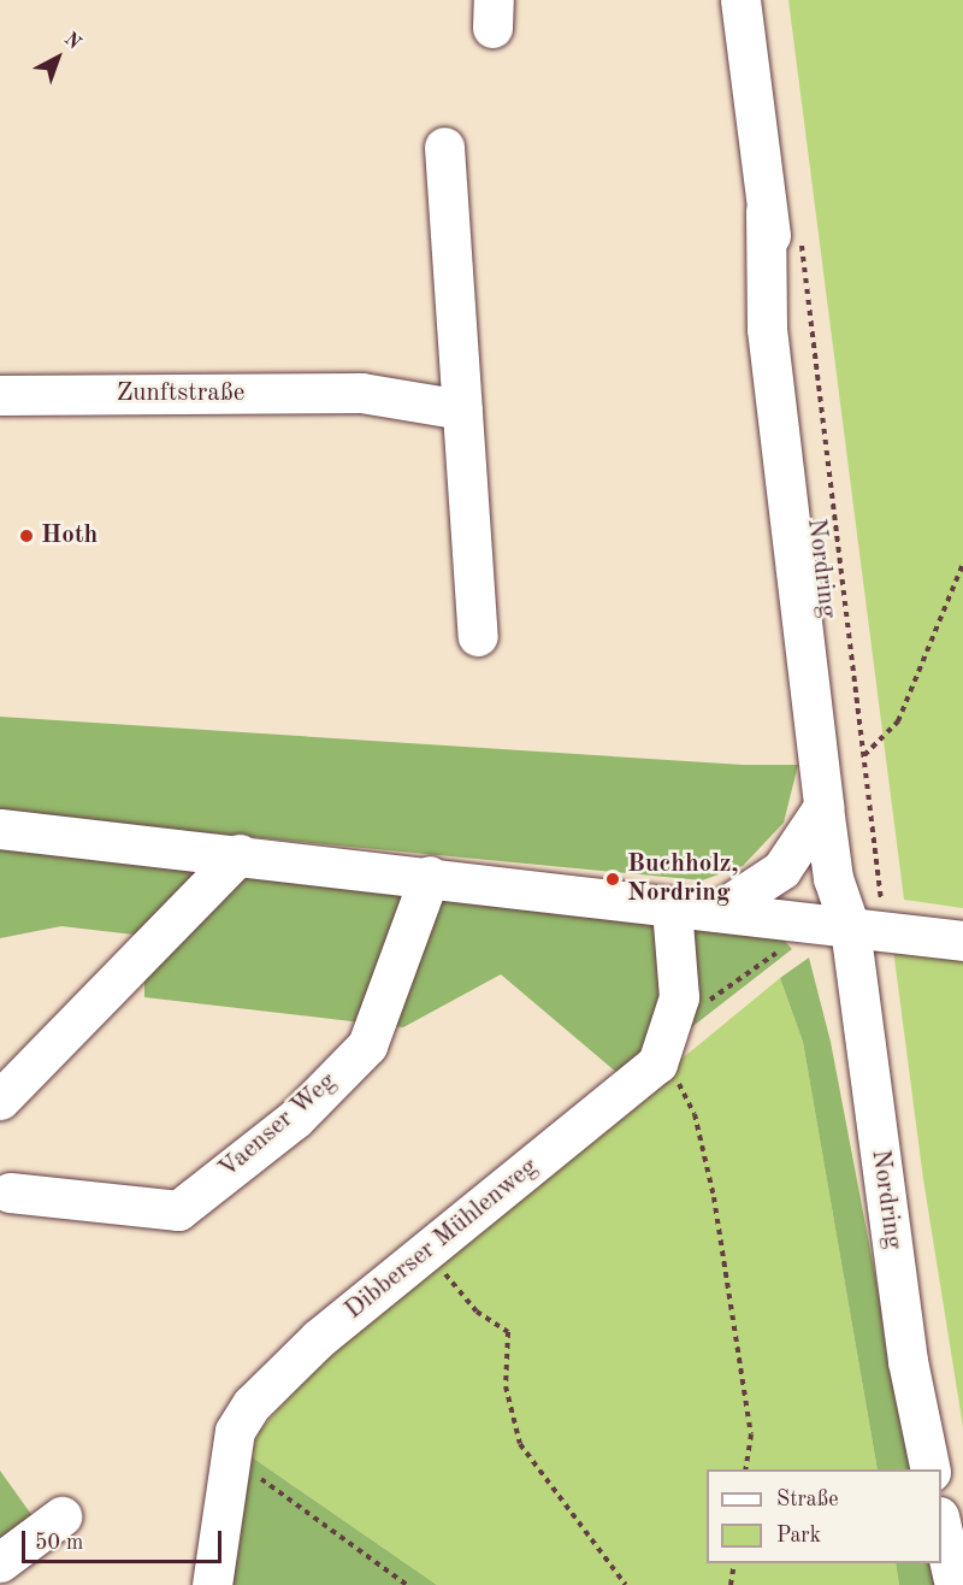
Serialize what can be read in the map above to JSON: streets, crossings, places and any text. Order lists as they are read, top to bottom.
{
  "streets": {
    "street": [
      "Zunftstraße",
      "Nordring",
      "Vaenser Weg",
      "Dibberser Mühlenweg"
    ]
  },
  "places": ["Hoth", "Buchholz, Nordring"],
  "legend": ["Straße", "Park"],
  "scale_bar": "50 m",
  "north": "top right"
}
